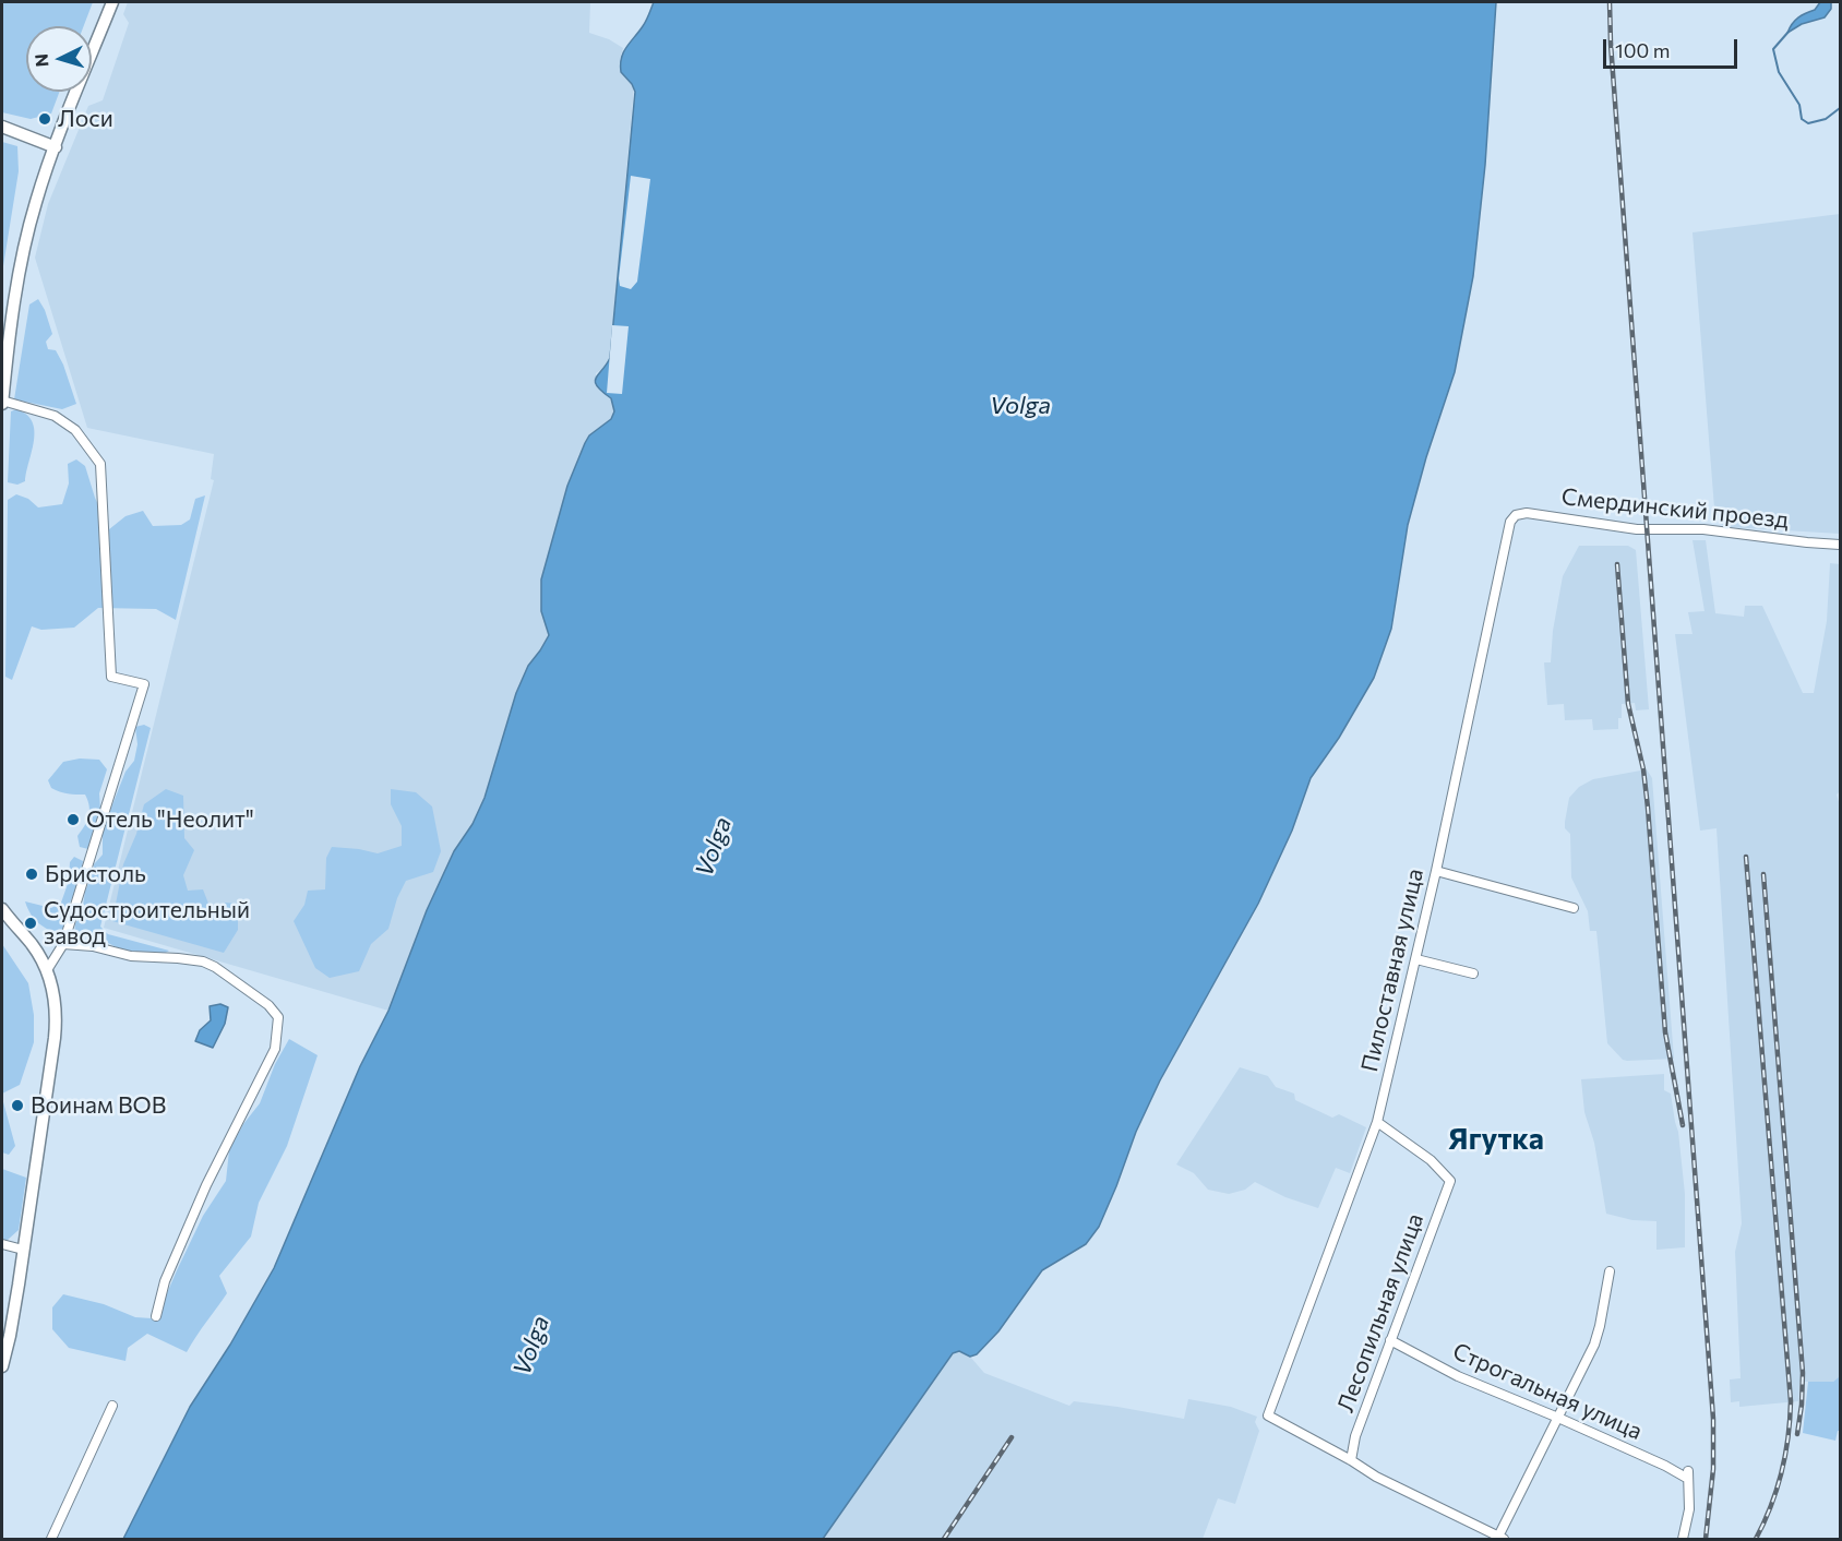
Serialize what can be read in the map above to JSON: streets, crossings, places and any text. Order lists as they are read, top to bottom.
{
  "streets": {
    "street": [
      "Смердинский проезд",
      "Пилоставная улица",
      "Лесопильная улица",
      "Строгальная улица"
    ]
  },
  "crossings": [
    ["Смердинский проезд", "Пилоставная улица"],
    ["Пилоставная улица", "Лесопильная улица"],
    ["Лесопильная улица", "Строгальная улица"]
  ],
  "districts": ["Ягутка"],
  "water": ["Volga"],
  "places": [
    "Лоси",
    "Отель \"Неолит\"",
    "Бристоль",
    "Судостроительный завод",
    "Воинам ВОВ"
  ],
  "scale_bar": "100 m",
  "north": "left"
}
